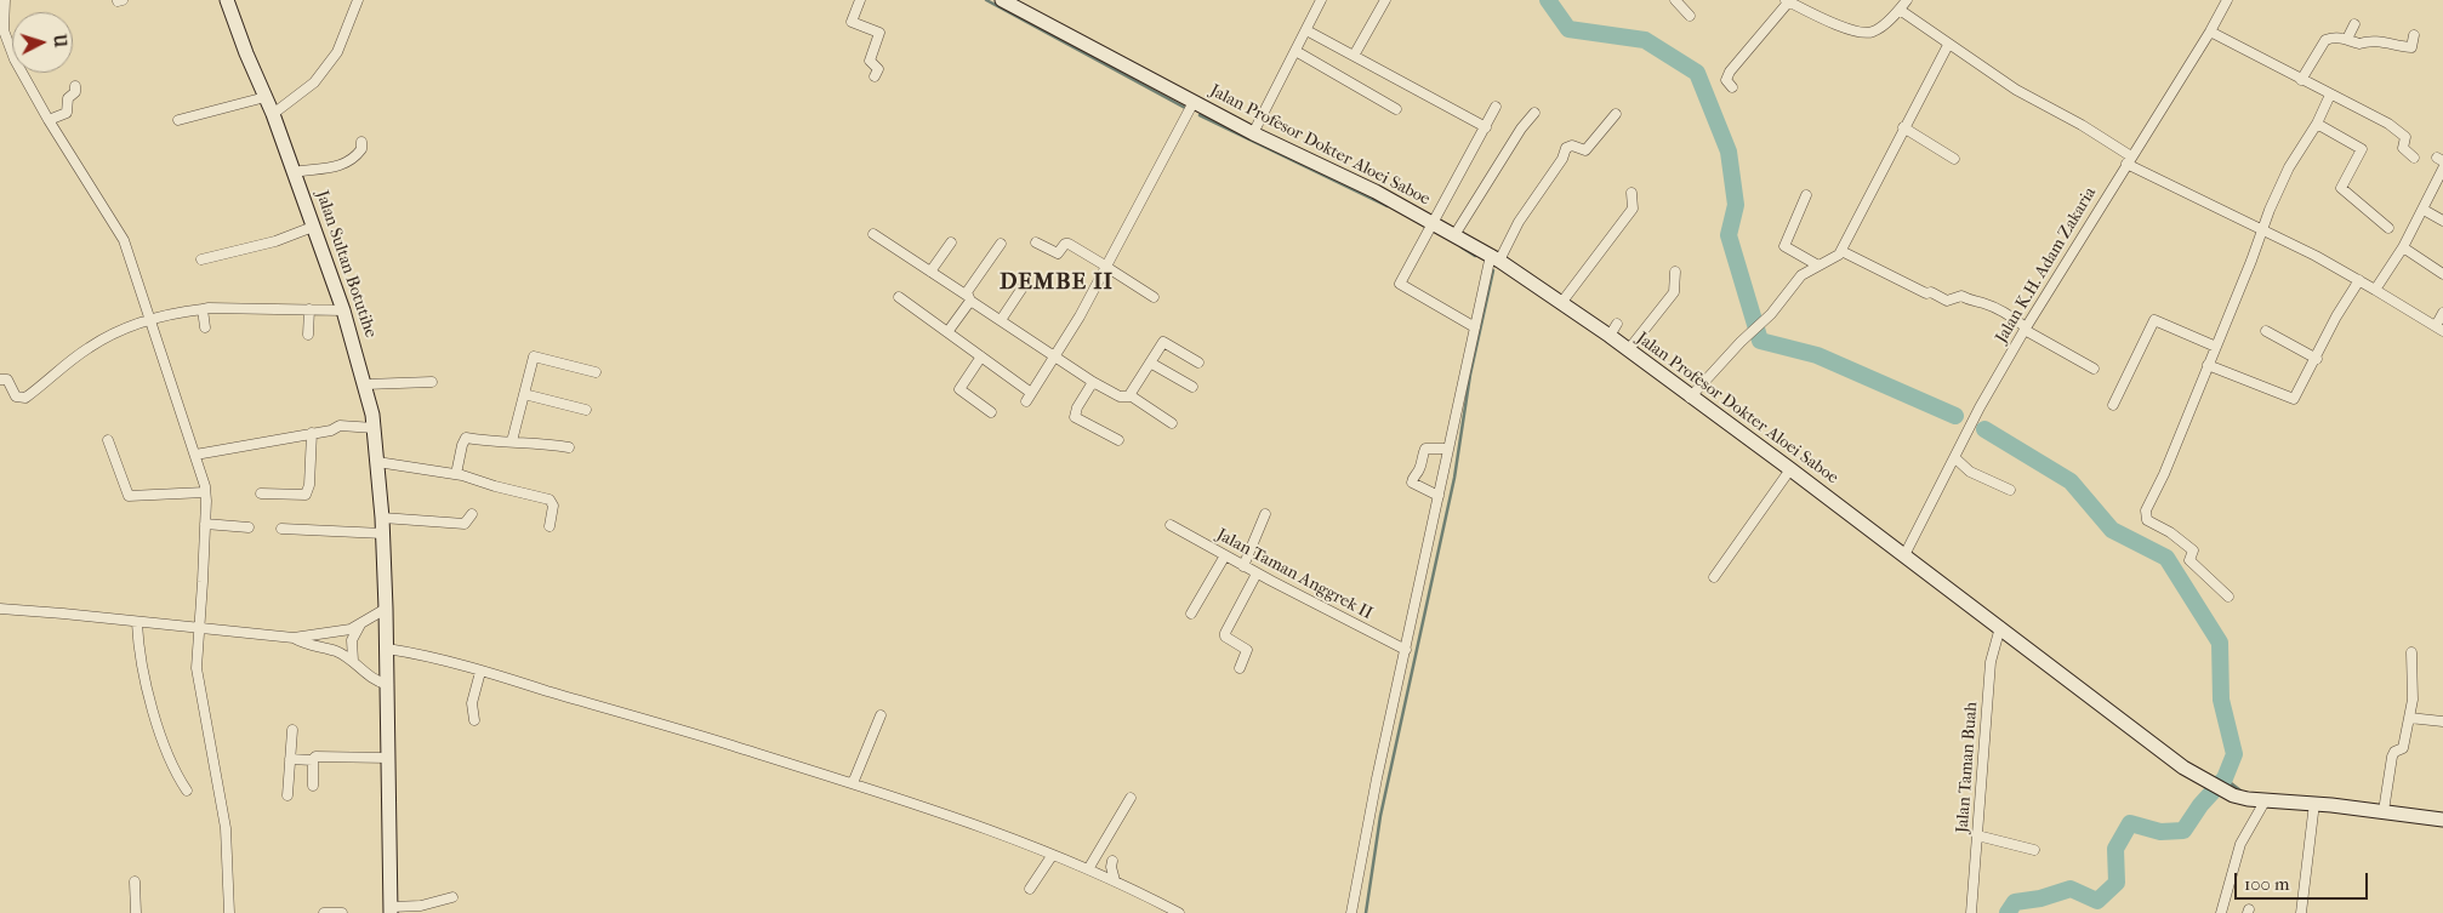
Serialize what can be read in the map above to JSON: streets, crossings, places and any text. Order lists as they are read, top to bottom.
{
  "streets": {
    "street": [
      "Jalan Profesor Dokter Aloei Saboe",
      "Jalan Sultan Botutihe",
      "Jalan K.H. Adam Zakaria",
      "Jalan Taman Anggrek II",
      "Jalan Taman Buah"
    ]
  },
  "crossings": [
    ["Jalan Profesor Dokter Aloei Saboe", "Jalan K.H. Adam Zakaria"],
    ["Jalan Profesor Dokter Aloei Saboe", "Jalan Taman Buah"]
  ],
  "districts": ["DEMBE II"],
  "scale_bar": "100 m",
  "north": "right"
}
